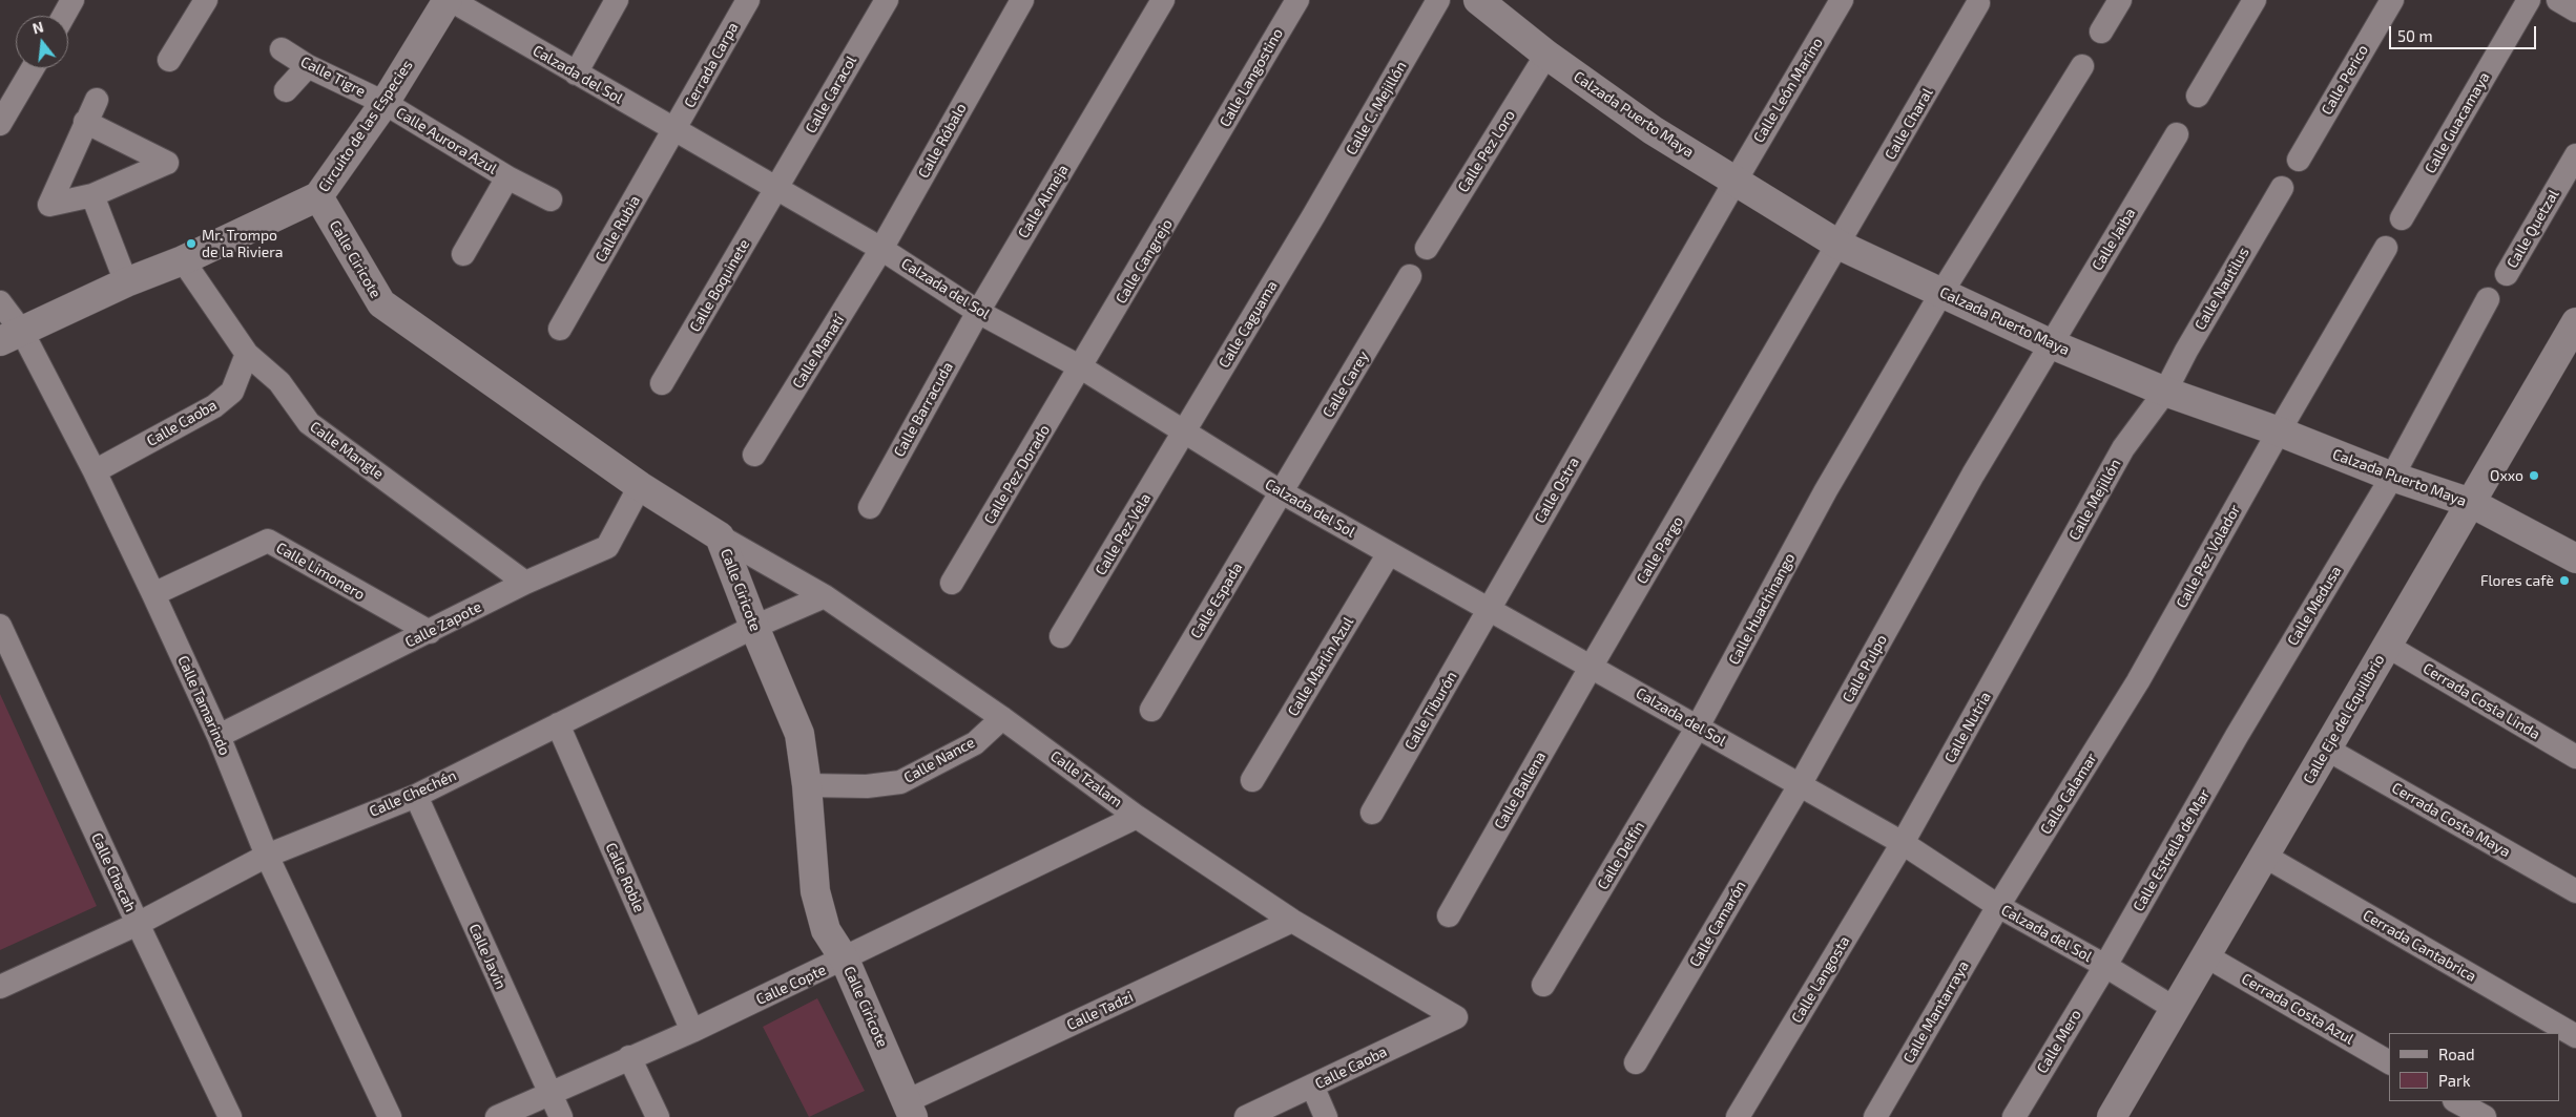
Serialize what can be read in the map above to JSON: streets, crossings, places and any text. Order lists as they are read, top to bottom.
{
  "streets": {
    "street": [
      "Cerrada Carpa",
      "Calzada del Sol",
      "Calle Tigre",
      "Calle Langostino",
      "Calle Perico",
      "Calle León Marino",
      "Calle Caracol",
      "Calle C. Mejillón",
      "Calzada Puerto Maya",
      "Calle Guacamaya",
      "Calle Charal",
      "Circuito de las Especies",
      "Calle Aurora Azul",
      "Calle Róbalo",
      "Calle Pez Loro",
      "Calle Almeja",
      "Calle Rubia",
      "Calle Quetzal",
      "Calle Jaiba",
      "Calle Ciricote",
      "Calle Cangrejo",
      "Calle Boquinete",
      "Calle Nautilus",
      "Calle Caguama",
      "Calle Manatí",
      "Calle Carey",
      "Calle Barracuda",
      "Calle Caoba",
      "Calle Mangle",
      "Calle Pez Dorado",
      "Calle Ostra",
      "Calle Mejillón",
      "Calle Pez Vela",
      "Calle Pargo",
      "Calle Pez Volador",
      "Calle Limonero",
      "Calle Espada",
      "Calle Medusa",
      "Calle Huachinango",
      "Calle Zapote",
      "Calle Marlín Azul",
      "Calle Pulpo",
      "Cerrada Costa Linda",
      "Calle Tamarindo",
      "Calle Tiburón",
      "Calle Eje del Equilibrio",
      "Calle Nutria",
      "Calle Nance",
      "Calle Tzalam",
      "Calle Ballena",
      "Calle Chechén",
      "Calle Calamar",
      "Cerrada Costa Maya",
      "Calle Estrella de Mar",
      "Calle Delfín",
      "Calle Chacah",
      "Calle Roble",
      "Calle Camarón",
      "Cerrada Cantabrica",
      "Calle Javin",
      "Calle Langosta",
      "Calle Copte",
      "Cerrada Costa Azul",
      "Calle Tadzi",
      "Calle Mantarraya",
      "Calle Mero"
    ]
  },
  "crossings": [
    ["Cerrada Carpa", "Calzada del Sol"],
    ["Cerrada Carpa", "Calle Rubia"],
    ["Calzada del Sol", "Calle Caracol"],
    ["Calzada del Sol", "Circuito de las Especies"],
    ["Calzada del Sol", "Calle Róbalo"],
    ["Calzada del Sol", "Calle Almeja"],
    ["Calzada del Sol", "Calle Rubia"],
    ["Calzada del Sol", "Calle Cangrejo"],
    ["Calzada del Sol", "Calle Boquinete"],
    ["Calzada del Sol", "Calle Caguama"],
    ["Calzada del Sol", "Calle Manatí"],
    ["Calzada del Sol", "Calle Carey"],
    ["Calzada del Sol", "Calle Barracuda"],
    ["Calzada del Sol", "Calle Pez Dorado"],
    ["Calzada del Sol", "Calle Ostra"],
    ["Calzada del Sol", "Calle Pez Vela"],
    ["Calzada del Sol", "Calle Pargo"],
    ["Calzada del Sol", "Calle Espada"],
    ["Calzada del Sol", "Calle Huachinango"],
    ["Calzada del Sol", "Calle Marlín Azul"],
    ["Calzada del Sol", "Calle Pulpo"],
    ["Calzada del Sol", "Calle Tiburón"],
    ["Calzada del Sol", "Calle Eje del Equilibrio"],
    ["Calzada del Sol", "Calle Nutria"],
    ["Calzada del Sol", "Calle Ballena"],
    ["Calzada del Sol", "Calle Calamar"],
    ["Calzada del Sol", "Calle Estrella de Mar"],
    ["Calzada del Sol", "Calle Delfín"],
    ["Calzada del Sol", "Calle Camarón"],
    ["Calzada del Sol", "Calle Langosta"],
    ["Calzada del Sol", "Calle Mantarraya"],
    ["Calzada del Sol", "Calle Mero"],
    ["Calle Tigre", "Circuito de las Especies"],
    ["Calle Tigre", "Calle Aurora Azul"],
    ["Calle Langostino", "Calle Cangrejo"],
    ["Calle León Marino", "Calzada Puerto Maya"],
    ["Calle León Marino", "Calle Ostra"],
    ["Calle Caracol", "Calle Boquinete"],
    ["Calle C. Mejillón", "Calle Caguama"],
    ["Calzada Puerto Maya", "Calle Charal"],
    ["Calzada Puerto Maya", "Calle Pez Loro"],
    ["Calzada Puerto Maya", "Calle Jaiba"],
    ["Calzada Puerto Maya", "Calle Nautilus"],
    ["Calzada Puerto Maya", "Calle Mejillón"],
    ["Calzada Puerto Maya", "Calle Pez Volador"],
    ["Calzada Puerto Maya", "Calle Medusa"],
    ["Calzada Puerto Maya", "Calle Huachinango"],
    ["Calzada Puerto Maya", "Calle Eje del Equilibrio"],
    ["Calle Charal", "Calle Pargo"],
    ["Circuito de las Especies", "Calle Aurora Azul"],
    ["Circuito de las Especies", "Calle Ciricote"],
    ["Circuito de las Especies", "Calle Mangle"],
    ["Circuito de las Especies", "Calle Tamarindo"],
    ["Calle Róbalo", "Calle Manatí"],
    ["Calle Almeja", "Calle Barracuda"],
    ["Calle Jaiba", "Calle Pulpo"],
    ["Calle Ciricote", "Calle Zapote"],
    ["Calle Ciricote", "Calle Nance"],
    ["Calle Ciricote", "Calle Tzalam"],
    ["Calle Ciricote", "Calle Chechén"],
    ["Calle Ciricote", "Calle Copte"],
    ["Calle Ciricote", "Calle Tadzi"],
    ["Calle Cangrejo", "Calle Pez Dorado"],
    ["Calle Nautilus", "Calle Mejillón"],
    ["Calle Caguama", "Calle Pez Vela"],
    ["Calle Carey", "Calle Espada"],
    ["Calle Caoba", "Calle Mangle"],
    ["Calle Caoba", "Calle Tamarindo"],
    ["Calle Caoba", "Calle Tzalam"],
    ["Calle Mangle", "Calle Zapote"],
    ["Calle Ostra", "Calle Tiburón"],
    ["Calle Mejillón", "Calle Nutria"],
    ["Calle Pargo", "Calle Ballena"],
    ["Calle Pez Volador", "Calle Calamar"],
    ["Calle Limonero", "Calle Zapote"],
    ["Calle Limonero", "Calle Tamarindo"],
    ["Calle Medusa", "Calle Estrella de Mar"],
    ["Calle Huachinango", "Calle Delfín"],
    ["Calle Zapote", "Calle Tamarindo"],
    ["Calle Pulpo", "Calle Camarón"],
    ["Cerrada Costa Linda", "Calle Eje del Equilibrio"],
    ["Calle Tamarindo", "Calle Chechén"],
    ["Calle Eje del Equilibrio", "Cerrada Costa Maya"],
    ["Calle Eje del Equilibrio", "Cerrada Cantabrica"],
    ["Calle Eje del Equilibrio", "Cerrada Costa Azul"],
    ["Calle Nutria", "Calle Langosta"],
    ["Calle Nance", "Calle Tzalam"],
    ["Calle Tzalam", "Calle Chechén"],
    ["Calle Tzalam", "Calle Copte"],
    ["Calle Tzalam", "Calle Tadzi"],
    ["Calle Chechén", "Calle Chacah"],
    ["Calle Chechén", "Calle Roble"],
    ["Calle Chechén", "Calle Javin"],
    ["Calle Calamar", "Calle Mantarraya"],
    ["Calle Estrella de Mar", "Calle Mero"],
    ["Calle Roble", "Calle Copte"],
    ["Calle Javin", "Calle Copte"]
  ],
  "places": ["Mr. Trompo de la Riviera", "Oxxo", "Flores cafè"],
  "legend": ["Road", "Park"],
  "scale_bar": "50 m",
  "north": "top"
}
